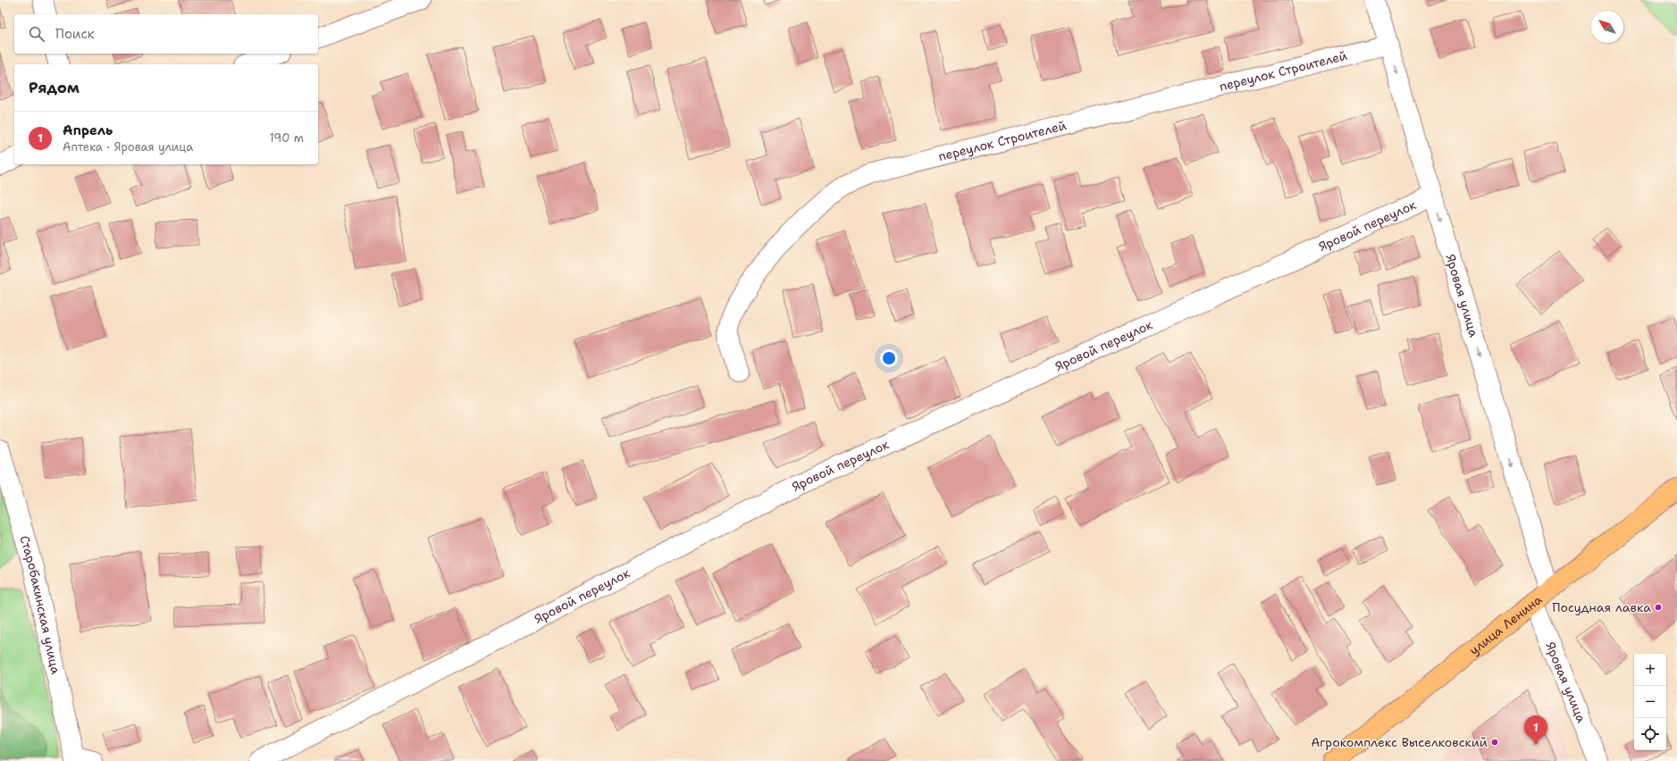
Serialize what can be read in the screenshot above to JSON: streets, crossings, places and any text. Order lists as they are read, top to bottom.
{
  "streets": {
    "main road": ["улица Ленина"],
    "street": [
      "переулок Строителей",
      "Яровой переулок",
      "Яровая улица",
      "Старобакинская улица"
    ]
  },
  "crossings": [
    ["переулок Строителей", "Яровая улица"],
    ["Яровой переулок", "Яровая улица"],
    ["Яровая улица", "улица Ленина"]
  ],
  "one_way": ["Яровая улица"],
  "places": ["Посудная лавка", "Агрокомплекс Выселковский"],
  "north": "top left",
  "page": {
    "search": "Поиск",
    "heading": "Рядом",
    "list": [
      {
        "mark": "1",
        "name": "Апрель",
        "note": "Аптека · Яровая улица",
        "value": "190 m"
      }
    ],
    "map_buttons": ["+", "−"],
    "pins": "1"
  }
}
